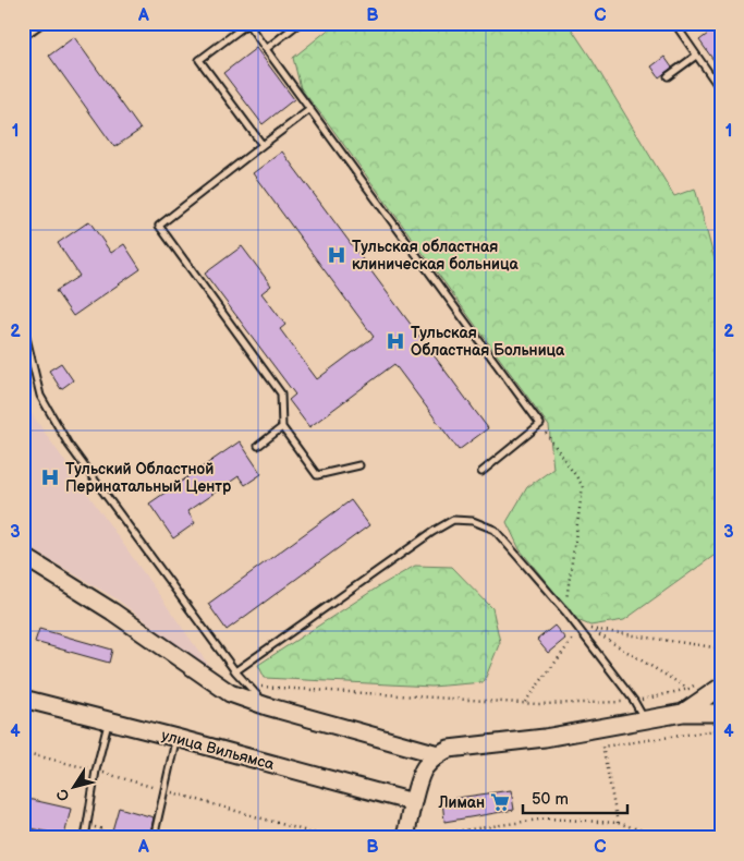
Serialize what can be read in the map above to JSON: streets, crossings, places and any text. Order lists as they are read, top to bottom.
{
  "streets": {
    "street": ["улица Вильямса"]
  },
  "places": {
    "hospital": ["Тульская областная клиническая больница", "Тульская Областная Больница", "Тульский Областной Перинатальный Центр"],
    "supermarket": ["Лиман"]
  },
  "scale_bar": "50 m",
  "north": "bottom left",
  "grid": {
    "columns": ["A", "B", "C"],
    "rows": [
      "1",
      "2",
      "3",
      "4"
    ]
  }
}
